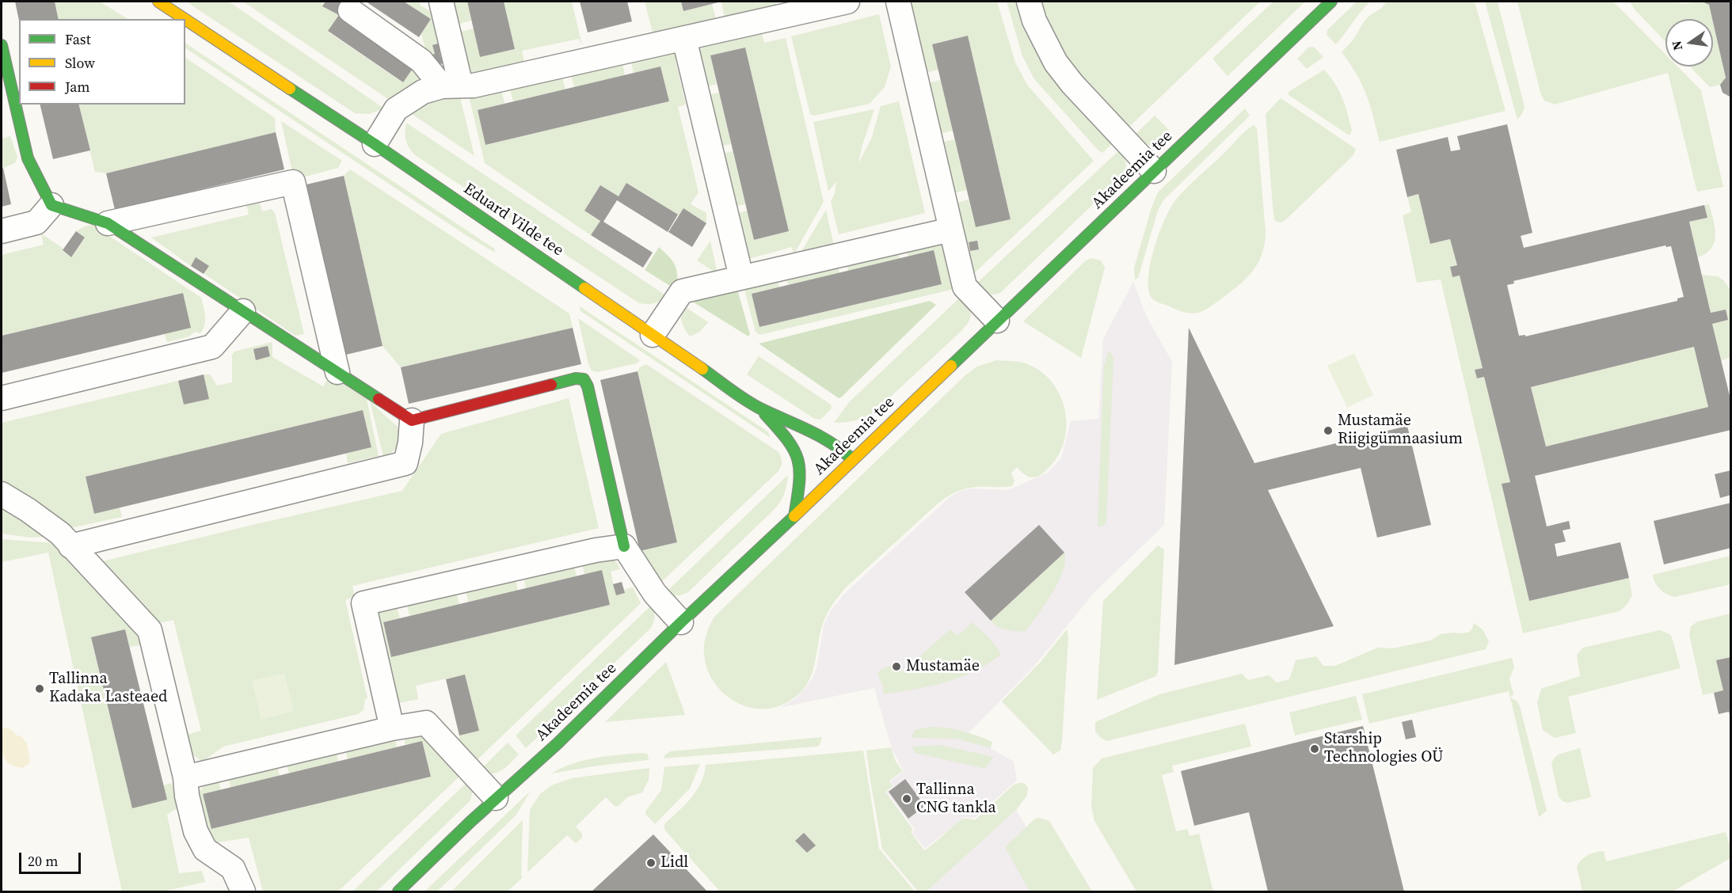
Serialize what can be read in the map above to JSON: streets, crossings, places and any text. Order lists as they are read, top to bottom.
{
  "streets": {
    "street": ["Akadeemia tee", "Eduard Vilde tee"]
  },
  "crossings": [
    ["Akadeemia tee", "Eduard Vilde tee"]
  ],
  "places": [
    "Mustamäe Riigigümnaasium",
    "Mustamäe",
    "Tallinna Kadaka Lasteaed",
    "Starship Technologies OÜ",
    "Tallinna CNG tankla",
    "Lidl"
  ],
  "legend": ["Fast", "Slow", "Jam"],
  "scale_bar": "20 m",
  "north": "left"
}
